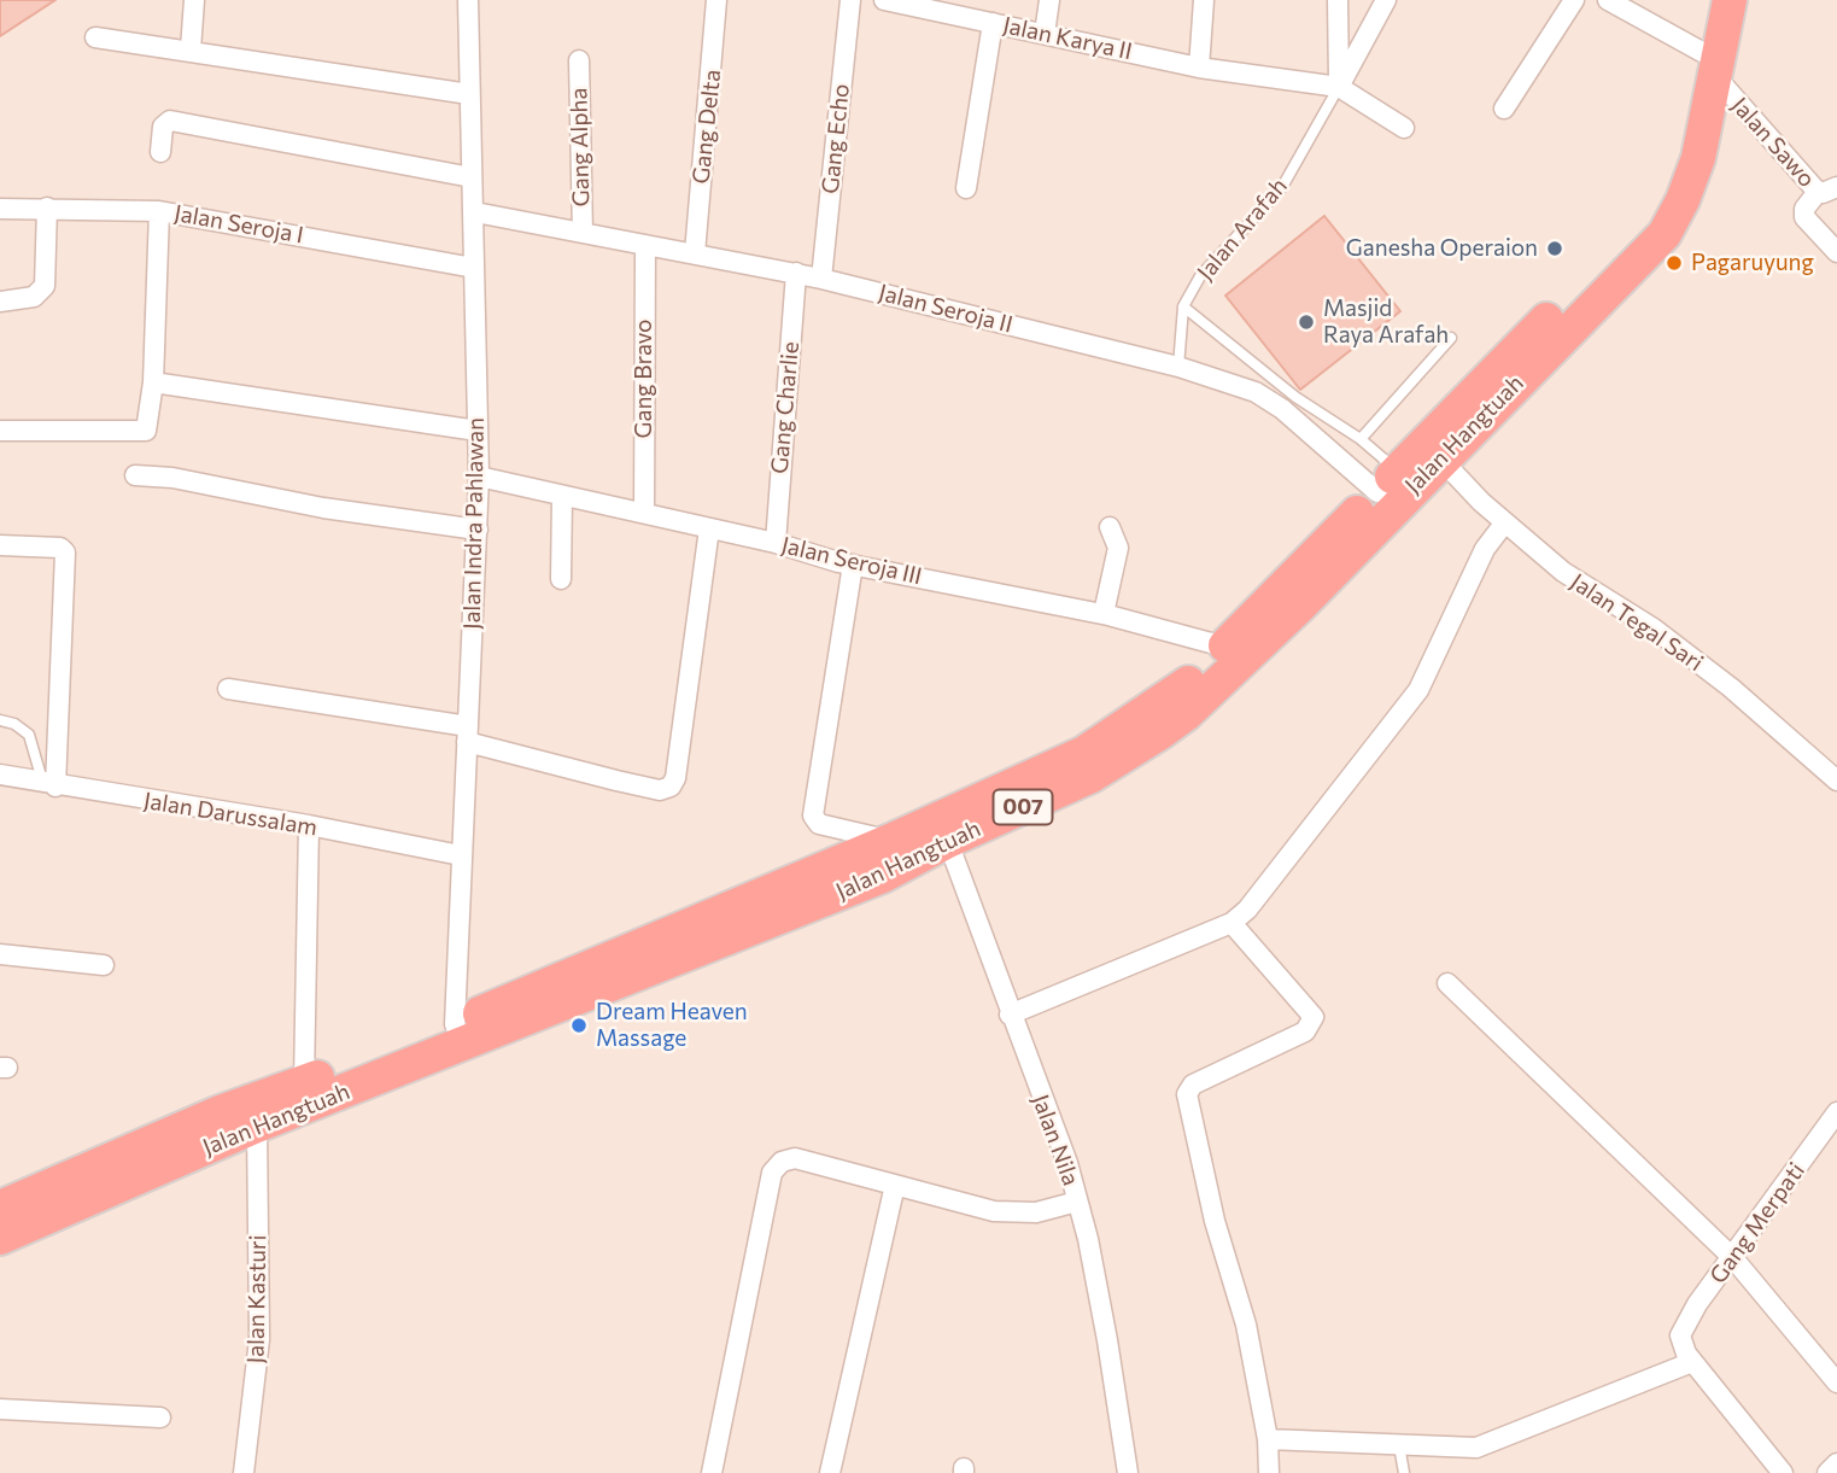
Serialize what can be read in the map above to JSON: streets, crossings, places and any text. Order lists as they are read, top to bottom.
{
  "streets": {
    "highway": ["Jalan Hangtuah", "007"],
    "street": [
      "Jalan Karya II",
      "Gang Delta",
      "Gang Echo",
      "Jalan Sawo",
      "Gang Alpha",
      "Jalan Seroja I",
      "Jalan Seroja II",
      "Gang Bravo",
      "Gang Charlie",
      "Jalan Indra Pahlawan",
      "Jalan Seroja III",
      "Jalan Tegal Sari",
      "Jalan Darussalam",
      "Jalan Nila",
      "Gang Merpati",
      "Jalan Kasturi"
    ],
    "lane": ["Jalan Arafah"]
  },
  "crossings": [
    ["Jalan Karya II", "Jalan Arafah"],
    ["Gang Delta", "Jalan Seroja II"],
    ["Gang Echo", "Jalan Seroja II"],
    ["Jalan Sawo", "Jalan Hangtuah"],
    ["Gang Alpha", "Jalan Seroja II"],
    ["Jalan Seroja I", "Jalan Indra Pahlawan"],
    ["Jalan Arafah", "Jalan Seroja II"],
    ["Jalan Seroja II", "Gang Bravo"],
    ["Jalan Seroja II", "Gang Charlie"],
    ["Jalan Seroja II", "Jalan Hangtuah"],
    ["Jalan Seroja II", "Jalan Indra Pahlawan"],
    ["Gang Bravo", "Jalan Seroja III"],
    ["Gang Charlie", "Jalan Seroja III"],
    ["Jalan Hangtuah", "Jalan Indra Pahlawan"],
    ["Jalan Hangtuah", "Jalan Seroja III"],
    ["Jalan Hangtuah", "Jalan Tegal Sari"],
    ["Jalan Hangtuah", "Jalan Nila"],
    ["Jalan Hangtuah", "Jalan Kasturi"],
    ["Jalan Indra Pahlawan", "Jalan Seroja III"],
    ["Jalan Indra Pahlawan", "Jalan Darussalam"]
  ],
  "places": [
    "Ganesha Operaion",
    "Pagaruyung",
    "Masjid Raya Arafah",
    "Dream Heaven Massage"
  ]
}
